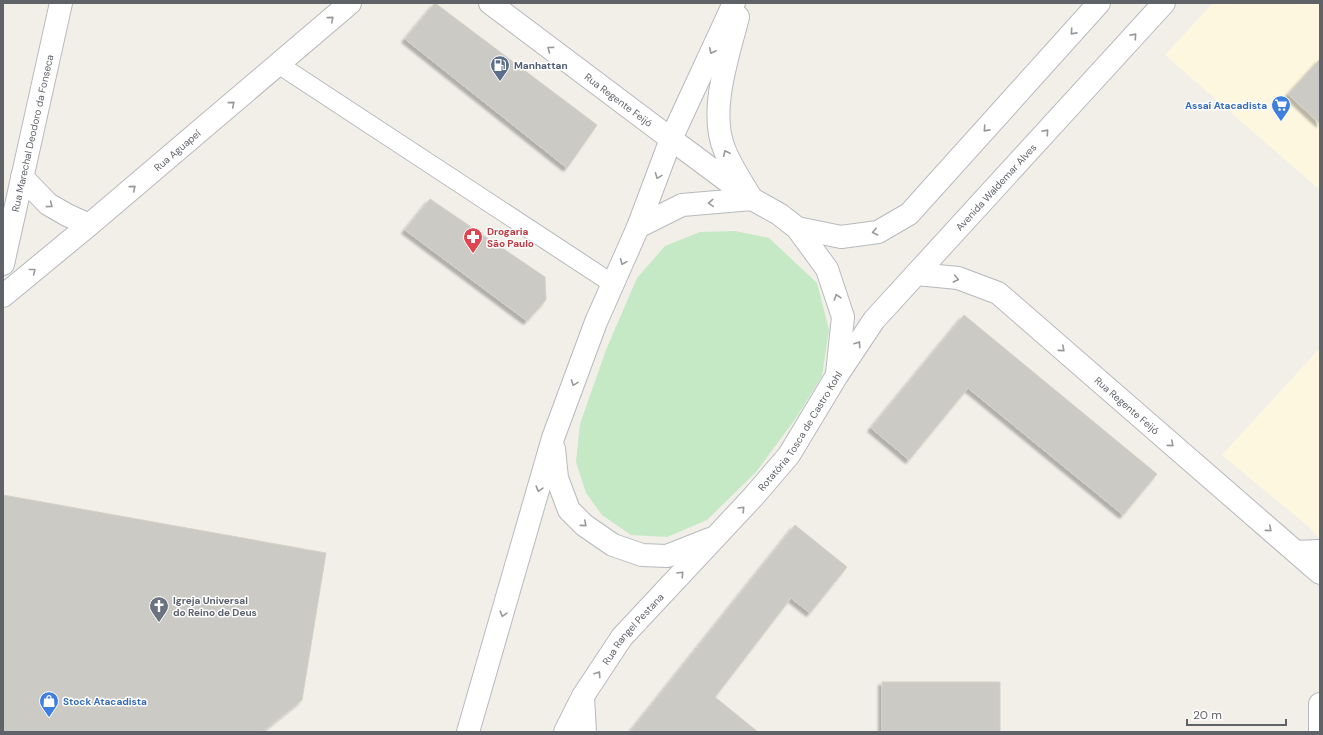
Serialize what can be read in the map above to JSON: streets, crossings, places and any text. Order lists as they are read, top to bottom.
{
  "streets": {
    "main road": [
      "Rua Regente Feijó",
      "Rua Marechal Deodoro da Fonseca",
      "Rua Aguapeí",
      "Avenida Waldemar Alves",
      "Rotatória Tosca de Castro Kohl",
      "Rua Rangel Pestana"
    ]
  },
  "crossings": [
    ["Rua Regente Feijó", "Avenida Waldemar Alves"],
    ["Rua Regente Feijó", "Rotatória Tosca de Castro Kohl"],
    ["Avenida Waldemar Alves", "Rotatória Tosca de Castro Kohl"],
    ["Rotatória Tosca de Castro Kohl", "Rua Rangel Pestana"]
  ],
  "one_way": ["Rua Aguapeí"],
  "places": {
    "fuel station": ["Manhattan"],
    "supermarket": ["Assaí Atacadista"],
    "pharmacy": ["Drogaria São Paulo"],
    "church": ["Igreja Universal do Reino de Deus"],
    "shop": ["Stock Atacadista"]
  },
  "scale_bar": "20 m"
}
